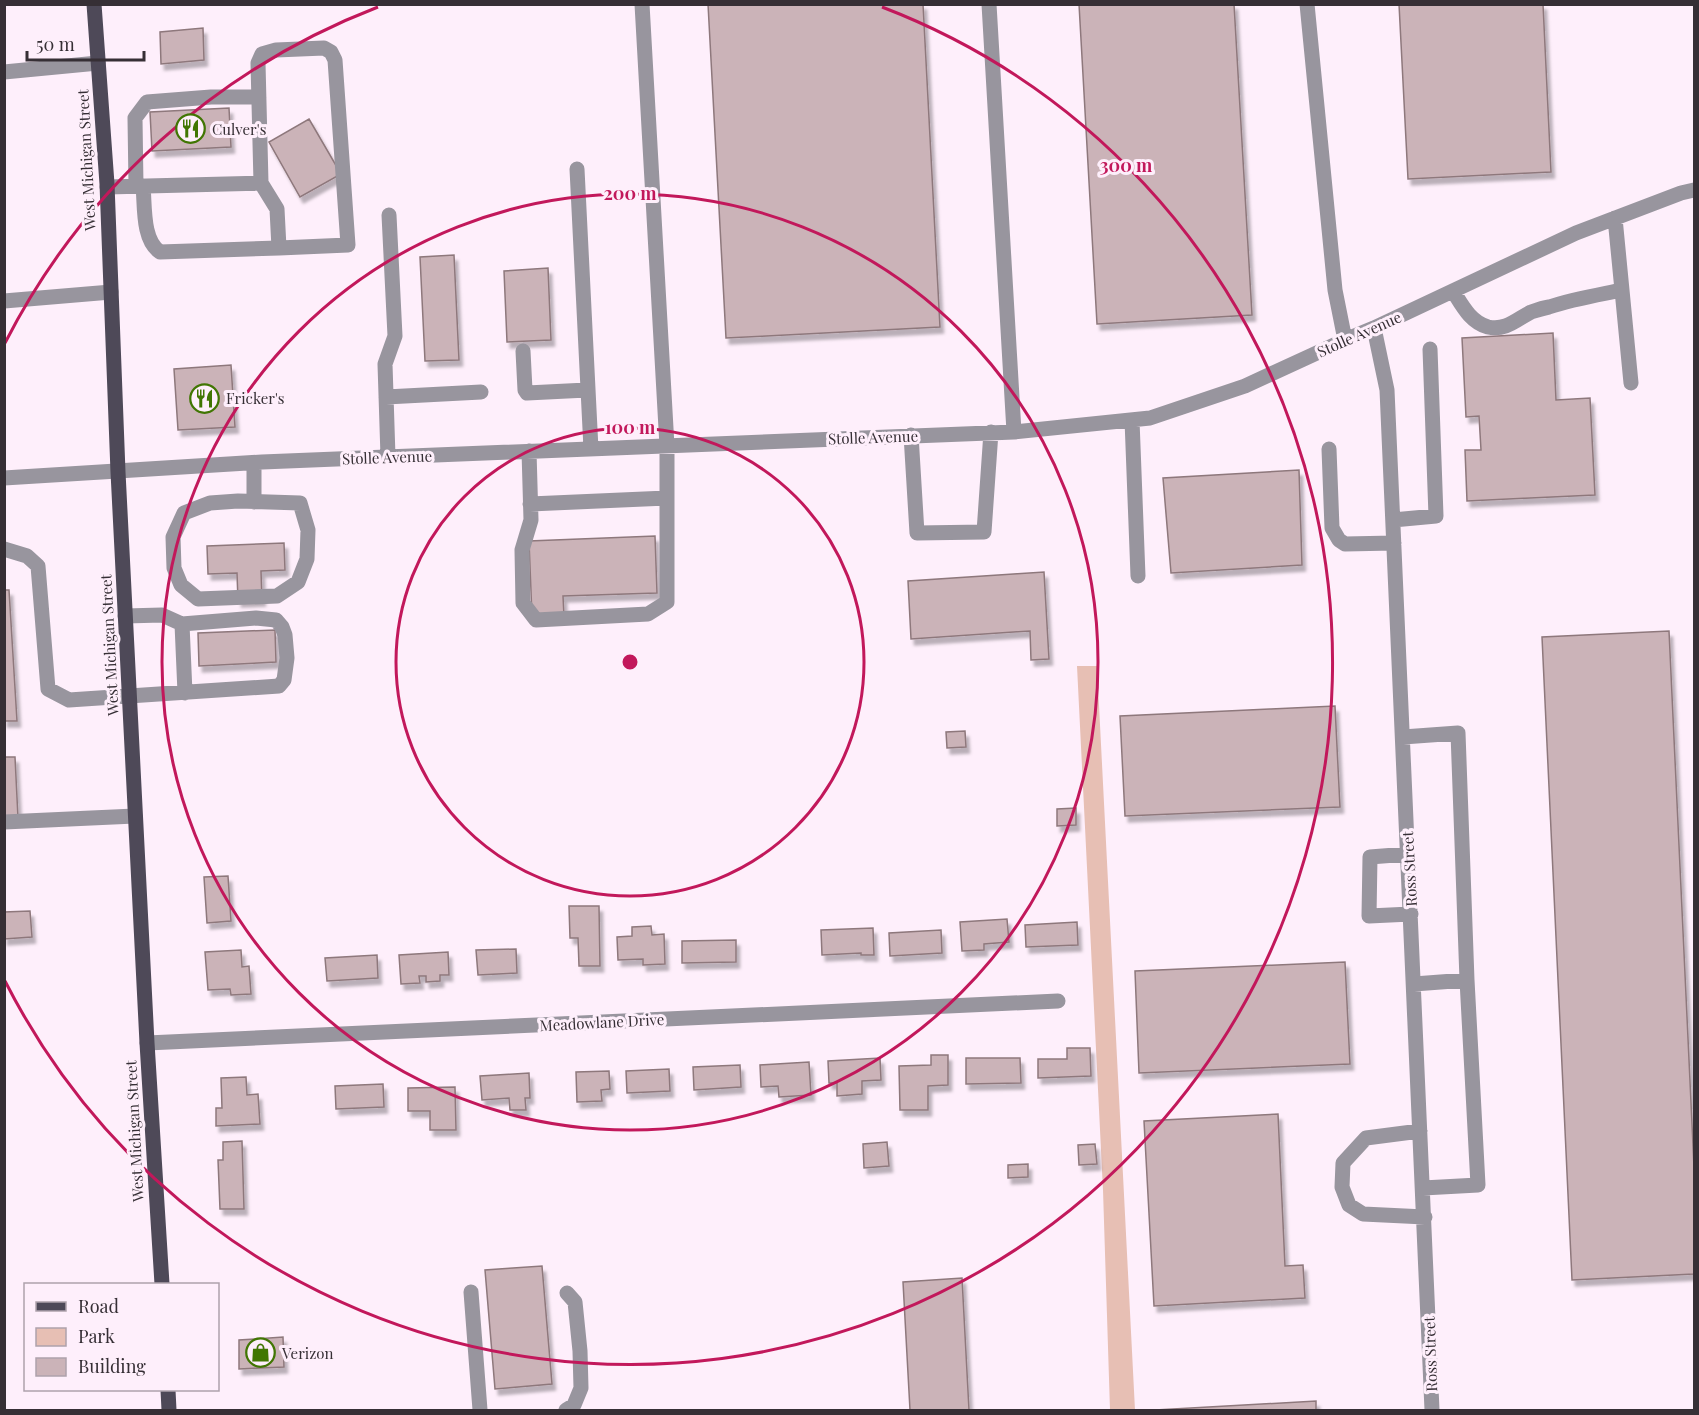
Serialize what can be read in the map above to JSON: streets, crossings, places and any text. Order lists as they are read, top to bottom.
{
  "streets": {
    "main road": ["West Michigan Street"],
    "street": ["Stolle Avenue", "Ross Street", "Meadowlane Drive"]
  },
  "crossings": [
    ["West Michigan Street", "Stolle Avenue"],
    ["West Michigan Street", "Meadowlane Drive"],
    ["Stolle Avenue", "Ross Street"]
  ],
  "places": {
    "restaurant": ["Culver's", "Fricker's"],
    "shop": ["Verizon"]
  },
  "legend": ["Road", "Park", "Building"],
  "scale_bar": "50 m",
  "rings": ["300 m", "200 m", "100 m"]
}
